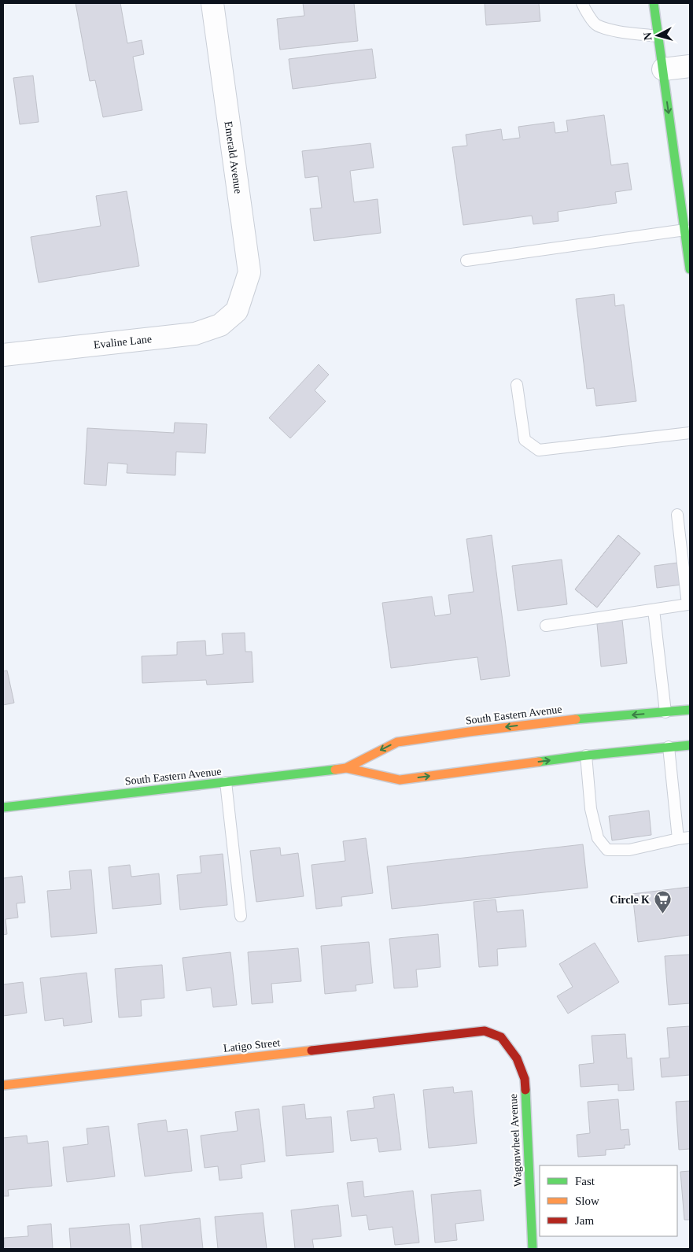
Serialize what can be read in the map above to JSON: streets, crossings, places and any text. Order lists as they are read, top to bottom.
{
  "streets": {
    "main road": ["South Eastern Avenue", "Latigo Street", "Wagonwheel Avenue"],
    "street": ["Emerald Avenue", "Evaline Lane"]
  },
  "crossings": [
    ["Emerald Avenue", "Evaline Lane"],
    ["Latigo Street", "Wagonwheel Avenue"]
  ],
  "places": {
    "supermarket": ["Circle K"]
  },
  "legend": ["Fast", "Slow", "Jam"],
  "north": "left"
}
